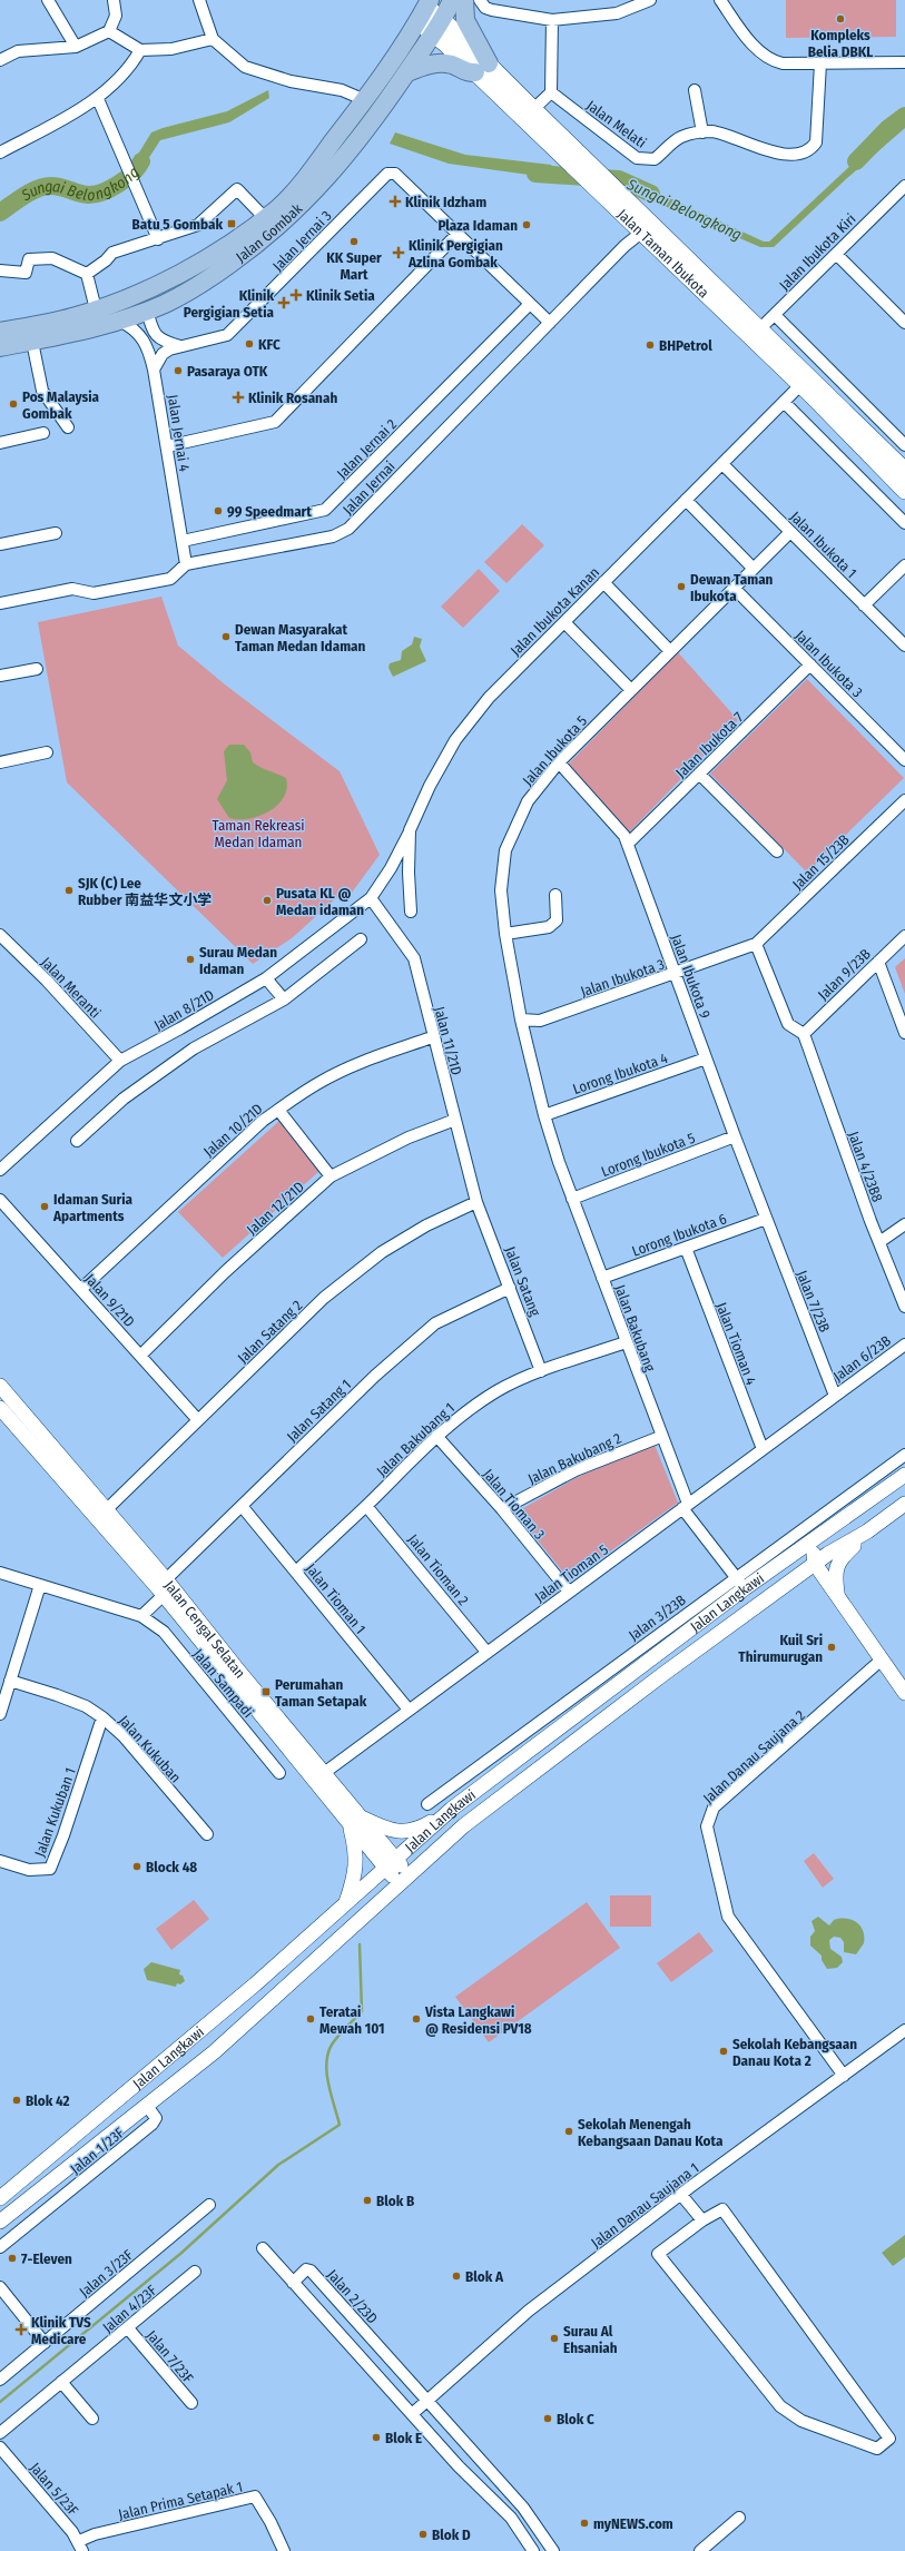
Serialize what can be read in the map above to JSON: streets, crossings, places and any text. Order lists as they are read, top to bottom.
{
  "streets": {
    "main road": ["Jalan Gombak", "Jalan Taman Ibukota"],
    "street": [
      "Jalan Melati",
      "Jalan Jernai 3",
      "Jalan Ibukota Kiri",
      "Jalan Jernai 4",
      "Jalan Jernai 2",
      "Jalan Jernai",
      "Jalan Ibukota 1",
      "Jalan Ibukota Kanan",
      "Jalan Ibukota 3",
      "Jalan Ibukota 7",
      "Jalan Ibukota 5",
      "Jalan 15/23B",
      "Jalan 9/23B",
      "Jalan Ibukota 9",
      "Jalan Meranti",
      "Jalan 8/21D",
      "Jalan 11/21D",
      "Lorong Ibukota 4",
      "Jalan 10/21D",
      "Lorong Ibukota 5",
      "Jalan 4/23B8",
      "Jalan 12/21D",
      "Lorong Ibukota 6",
      "Jalan Satang",
      "Jalan 9/21D",
      "Jalan 7/23B",
      "Jalan Bakubang",
      "Jalan Satang 2",
      "Jalan Tioman 4",
      "Jalan 6/23B",
      "Jalan Satang 1",
      "Jalan Bakubang 1",
      "Jalan Bakubang 2",
      "Jalan Tioman 3",
      "Jalan Tioman 2",
      "Jalan Tioman 5",
      "Jalan Tioman 1",
      "Jalan Langkawi",
      "Jalan 3/23B",
      "Jalan Cengal Selatan",
      "Jalan Sampadi",
      "Jalan Kukuban",
      "Jalan Danau Saujana 2",
      "Jalan Kukuban 1",
      "Jalan 1/23F",
      "Jalan Danau Saujana 1",
      "Jalan 3/23F",
      "Jalan 2/23D",
      "Jalan 4/23F",
      "Jalan 7/23F",
      "Jalan 5/23F",
      "Jalan Prima Setapak 1"
    ]
  },
  "crossings": [
    ["Jalan Gombak", "Jalan Taman Ibukota"],
    ["Jalan Gombak", "Jalan Jernai 4"],
    ["Jalan Jernai 3", "Jalan Jernai 4"],
    ["Jalan Ibukota Kiri", "Jalan Taman Ibukota"],
    ["Jalan Taman Ibukota", "Jalan Jernai"],
    ["Jalan Taman Ibukota", "Jalan Ibukota Kanan"],
    ["Jalan Jernai 4", "Jalan Jernai 2"],
    ["Jalan Jernai 4", "Jalan Jernai"],
    ["Jalan Ibukota 1", "Jalan Ibukota Kanan"],
    ["Jalan Ibukota 1", "Jalan Ibukota 5"],
    ["Jalan Ibukota Kanan", "Jalan 8/21D"],
    ["Jalan Ibukota 3", "Jalan Ibukota 7"],
    ["Jalan Ibukota 3", "Jalan Ibukota 5"],
    ["Jalan Ibukota 3", "Jalan 15/23B"],
    ["Jalan Ibukota 3", "Jalan Ibukota 9"],
    ["Jalan Ibukota 7", "Jalan Ibukota 9"],
    ["Jalan Ibukota 5", "Jalan Ibukota 9"],
    ["Jalan Ibukota 5", "Lorong Ibukota 4"],
    ["Jalan Ibukota 5", "Jalan Bakubang"],
    ["Jalan 9/23B", "Jalan 4/23B8"],
    ["Jalan Ibukota 9", "Lorong Ibukota 4"],
    ["Jalan Ibukota 9", "Lorong Ibukota 5"],
    ["Jalan Ibukota 9", "Lorong Ibukota 6"],
    ["Jalan Ibukota 9", "Jalan 7/23B"],
    ["Jalan Meranti", "Jalan 8/21D"],
    ["Jalan 8/21D", "Jalan 11/21D"],
    ["Jalan 11/21D", "Jalan 10/21D"],
    ["Jalan 11/21D", "Jalan 12/21D"],
    ["Jalan 11/21D", "Jalan Satang"],
    ["Jalan 11/21D", "Jalan Satang 2"],
    ["Jalan 10/21D", "Jalan 9/21D"],
    ["Lorong Ibukota 5", "Jalan Bakubang"],
    ["Jalan 12/21D", "Jalan 9/21D"],
    ["Lorong Ibukota 6", "Jalan 7/23B"],
    ["Lorong Ibukota 6", "Jalan Bakubang"],
    ["Lorong Ibukota 6", "Jalan Tioman 4"],
    ["Jalan Satang", "Jalan Satang 2"],
    ["Jalan Satang", "Jalan Satang 1"],
    ["Jalan Satang", "Jalan Bakubang 1"],
    ["Jalan 9/21D", "Jalan Satang 2"],
    ["Jalan 7/23B", "Jalan 6/23B"],
    ["Jalan 7/23B", "Jalan Tioman 5"],
    ["Jalan Bakubang", "Jalan Bakubang 1"],
    ["Jalan Bakubang", "Jalan Bakubang 2"],
    ["Jalan Bakubang", "Jalan Tioman 5"],
    ["Jalan Bakubang", "Jalan Langkawi"],
    ["Jalan Bakubang", "Jalan 3/23B"],
    ["Jalan Satang 2", "Jalan Cengal Selatan"],
    ["Jalan Tioman 4", "Jalan Tioman 5"],
    ["Jalan 6/23B", "Jalan Tioman 5"],
    ["Jalan Satang 1", "Jalan Tioman 1"],
    ["Jalan Satang 1", "Jalan Cengal Selatan"],
    ["Jalan Bakubang 1", "Jalan Tioman 3"],
    ["Jalan Bakubang 1", "Jalan Tioman 2"],
    ["Jalan Bakubang 1", "Jalan Tioman 1"],
    ["Jalan Bakubang 2", "Jalan Tioman 3"],
    ["Jalan Tioman 3", "Jalan Tioman 5"],
    ["Jalan Tioman 2", "Jalan Tioman 5"],
    ["Jalan Tioman 5", "Jalan Tioman 1"],
    ["Jalan Tioman 5", "Jalan Cengal Selatan"],
    ["Jalan Langkawi", "Jalan Cengal Selatan"],
    ["Jalan Langkawi", "Jalan 1/23F"],
    ["Jalan Kukuban", "Jalan Kukuban 1"],
    ["Jalan Danau Saujana 2", "Jalan Danau Saujana 1"],
    ["Jalan Danau Saujana 1", "Jalan 2/23D"],
    ["Jalan 4/23F", "Jalan 7/23F"],
    ["Jalan 5/23F", "Jalan Prima Setapak 1"]
  ],
  "water": ["Sungai Belongkong"],
  "parks": ["Taman Rekreasi Medan Idaman"],
  "places": {
    "other": [
      "Kompleks Belia DBKL",
      "Plaza Idaman",
      "KK Super Mart",
      "KFC",
      "BHPetrol",
      "Pasaraya OTK",
      "Pos Malaysia Gombak",
      "99 Speedmart",
      "Dewan Taman Ibukota",
      "Dewan Masyarakat Taman Medan Idaman",
      "SJK (C) Lee Rubber 南益华文小学",
      "Pusata KL @ Medan idaman",
      "Surau Medan Idaman",
      "Idaman Suria Apartments",
      "Kuil Sri Thirumurugan",
      "Block 48",
      "Teratai Mewah 101",
      "Vista Langkawi @ Residensi PV18",
      "Sekolah Kebangsaan Danau Kota 2",
      "Blok 42",
      "Sekolah Menengah Kebangsaan Danau Kota",
      "Blok B",
      "7-Eleven",
      "Blok A",
      "Surau Al Ehsaniah",
      "Blok C",
      "Blok E",
      "myNEWS.com",
      "Blok D"
    ],
    "health": [
      "Klinik Idzham",
      "Klinik Pergigian Azlina Gombak",
      "Klinik Setia",
      "Klinik Pergigian Setia",
      "Klinik Rosanah",
      "Klinik TVS Medicare"
    ],
    "transit": ["Batu 5 Gombak", "Perumahan Taman Setapak"]
  }
}
